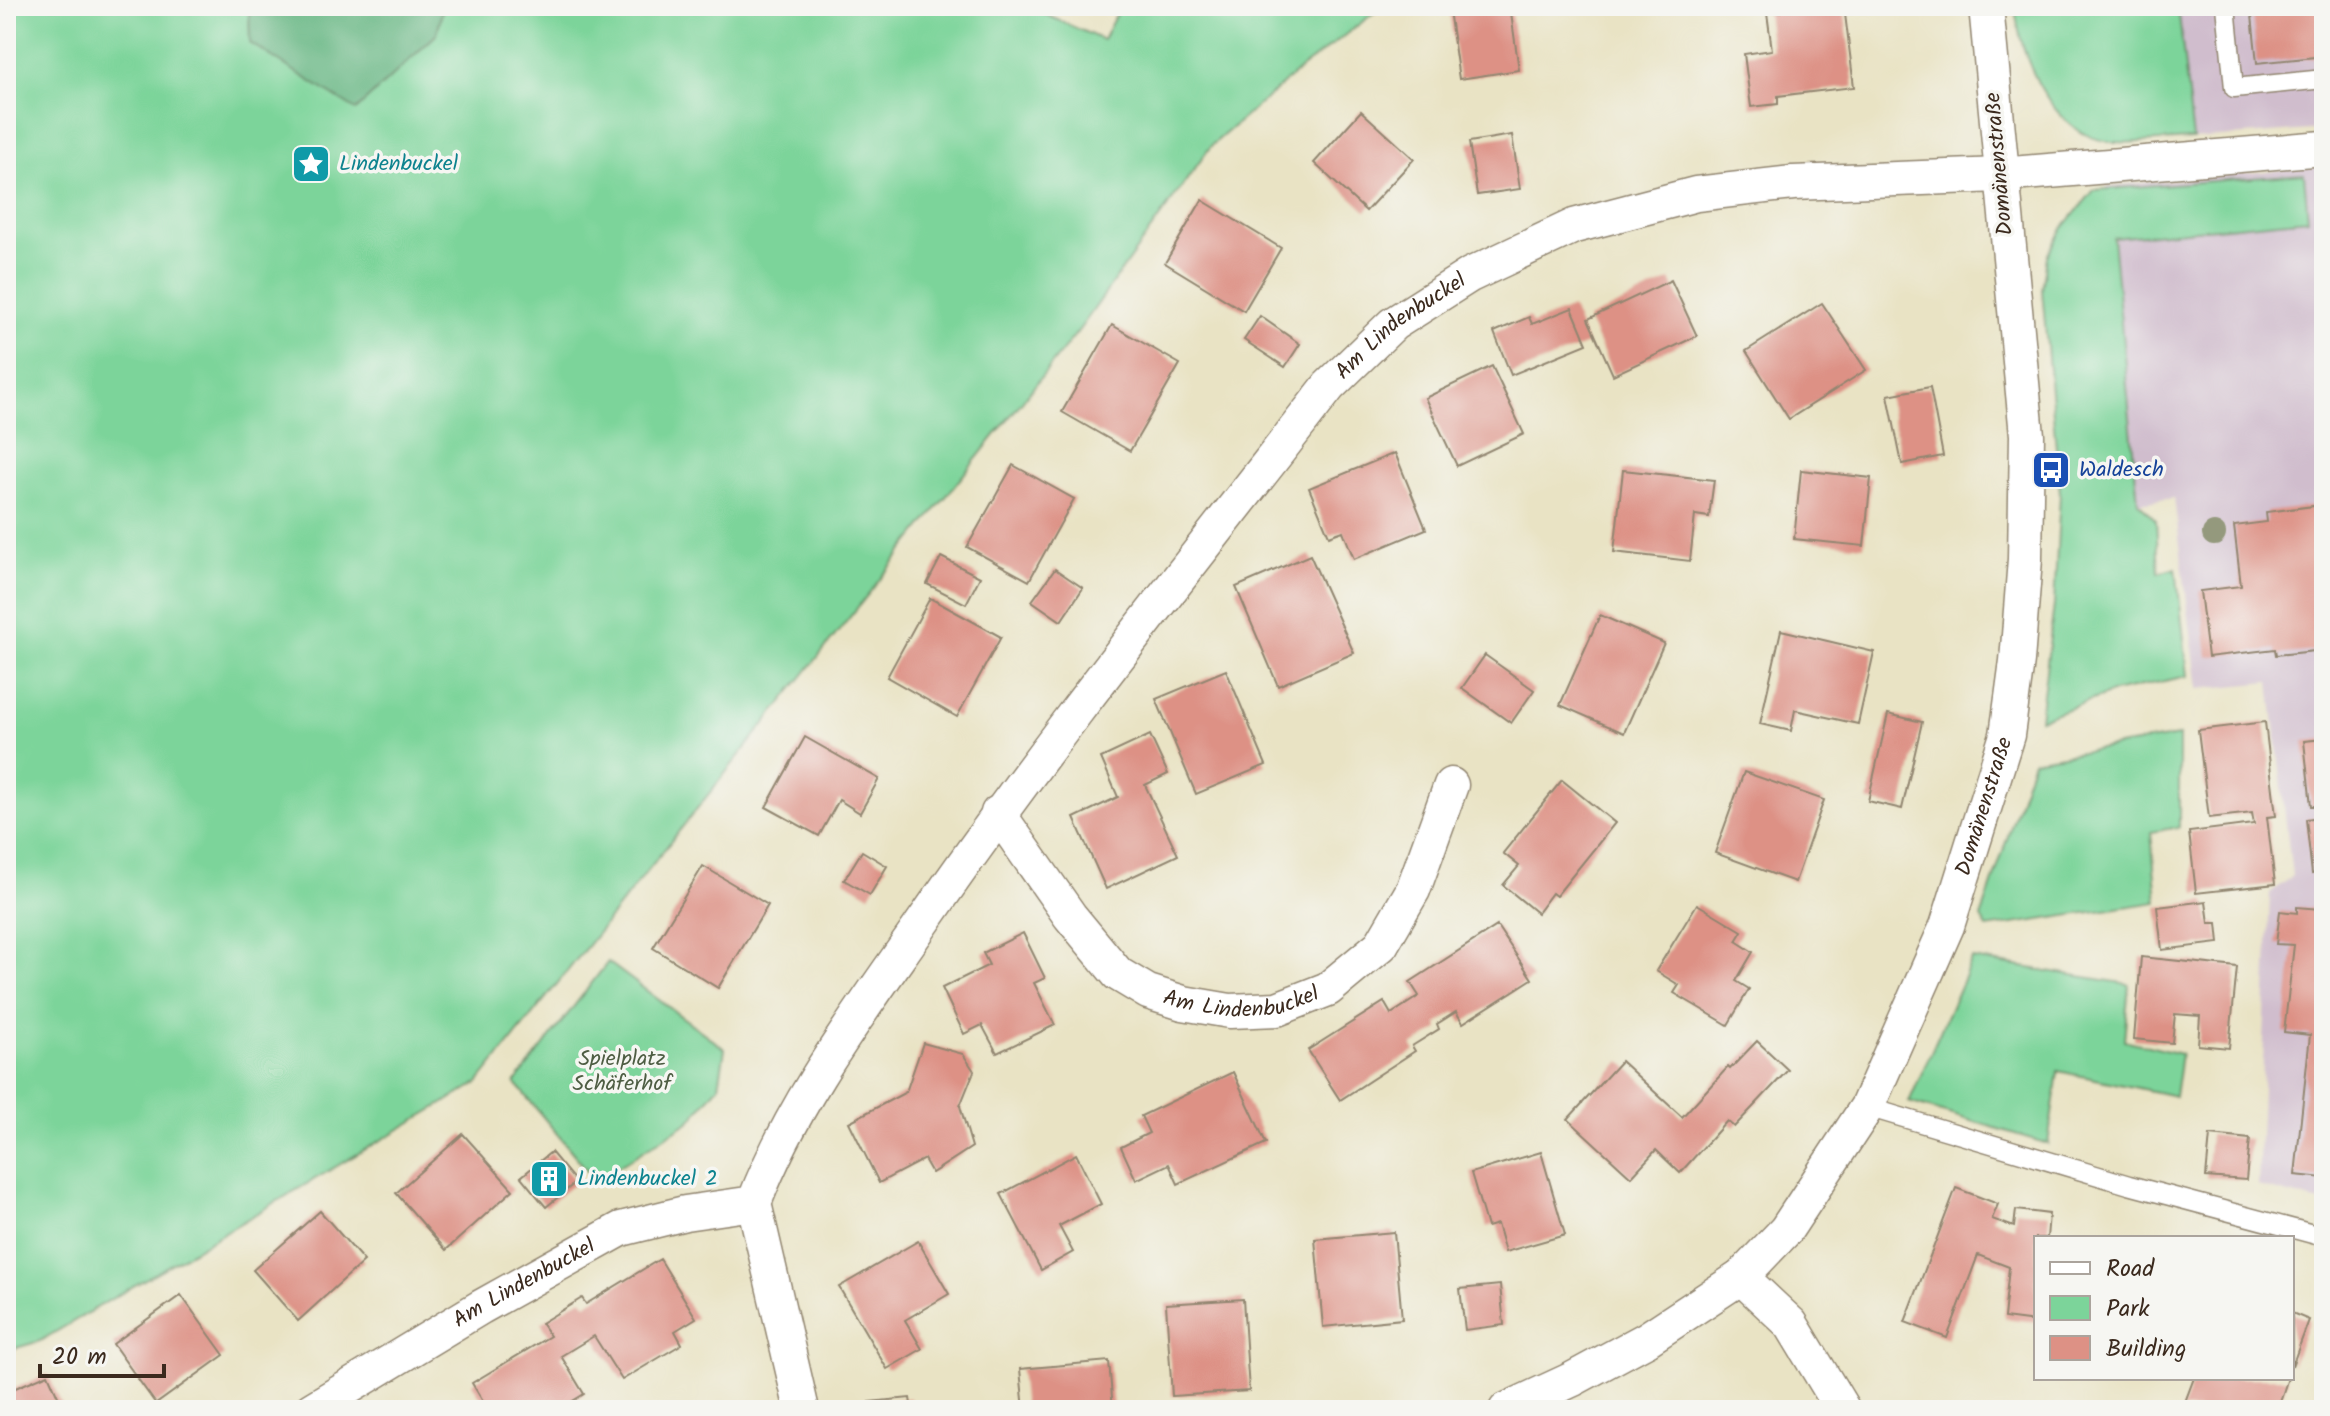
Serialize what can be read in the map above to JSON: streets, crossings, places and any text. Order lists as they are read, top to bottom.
{
  "streets": {
    "street": ["Domänenstraße", "Am Lindenbuckel"]
  },
  "crossings": [
    ["Domänenstraße", "Am Lindenbuckel"]
  ],
  "parks": ["Spielplatz Schäferhof"],
  "places": {
    "place": ["Lindenbuckel"],
    "bus stop": ["Waldesch"],
    "building": ["Lindenbuckel 2"]
  },
  "legend": ["Road", "Park", "Building"],
  "scale_bar": "20 m"
}
